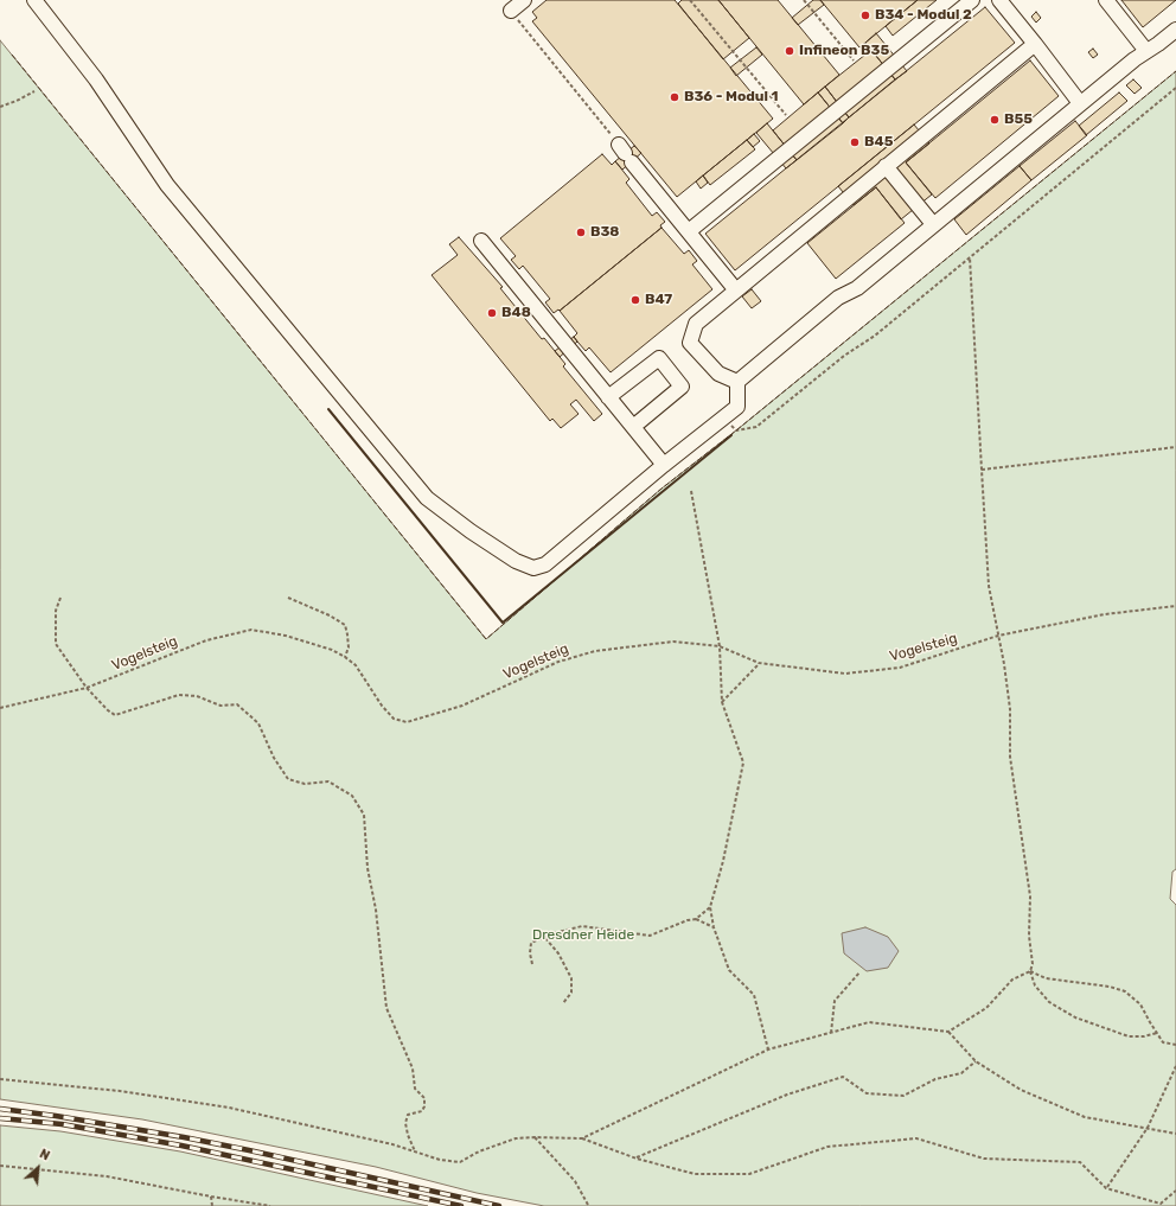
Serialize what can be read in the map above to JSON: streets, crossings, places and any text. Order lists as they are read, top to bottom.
{
  "streets": {
    "path": ["Vogelsteig"]
  },
  "parks": ["Dresdner Heide"],
  "places": [
    "B34 - Modul 2",
    "Infineon B35",
    "B36 - Modul 1",
    "B55",
    "B45",
    "B38",
    "B47",
    "B48"
  ],
  "north": "top right"
}
